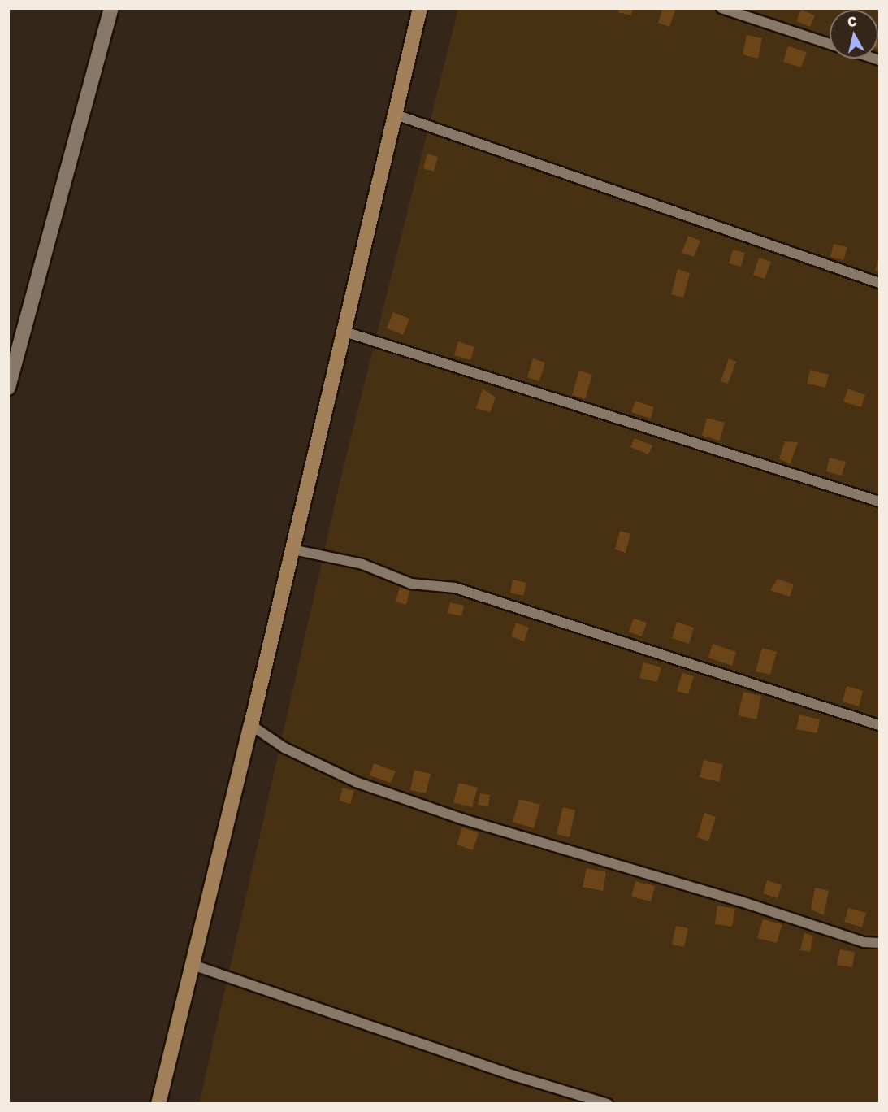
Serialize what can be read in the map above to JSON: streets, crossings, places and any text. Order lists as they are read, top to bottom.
{
  "north": "top"
}
